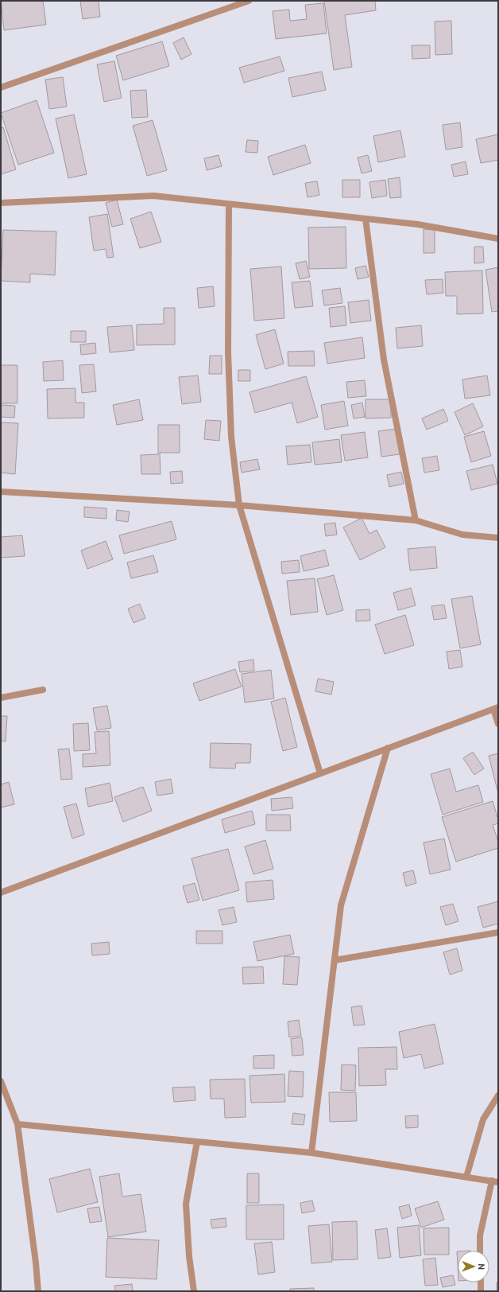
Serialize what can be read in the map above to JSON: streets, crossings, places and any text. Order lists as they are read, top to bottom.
{
  "north": "right"
}
